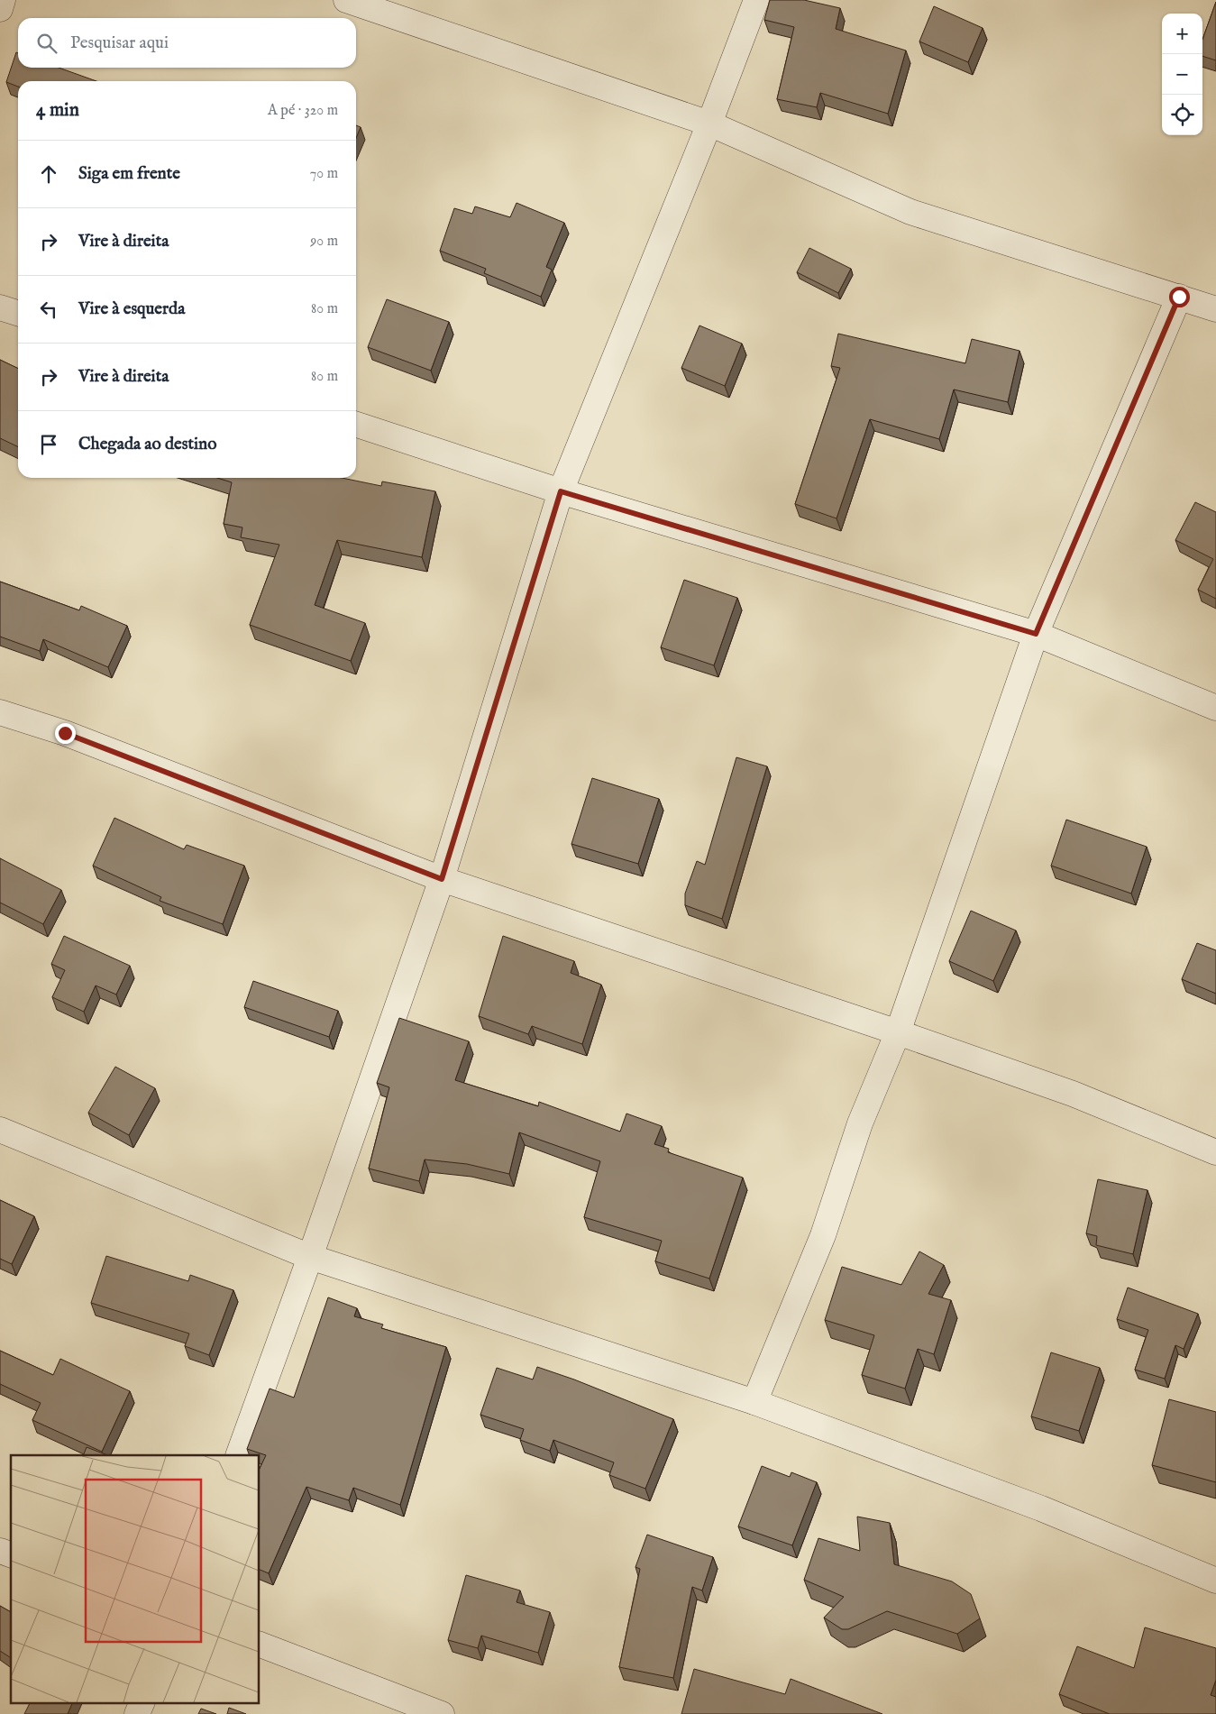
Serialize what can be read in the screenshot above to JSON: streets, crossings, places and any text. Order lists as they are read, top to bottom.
{
  "page": {
    "map_buttons": ["+", "−"],
    "search": "Pesquisar aqui",
    "heading": ["4 min", "A pé · 320 m"],
    "list": [
      ["Siga em frente", "70 m"],
      ["Vire à direita", "90 m"],
      ["Vire à esquerda", "80 m"],
      ["Vire à direita", "80 m"],
      "Chegada ao destino"
    ]
  }
}
